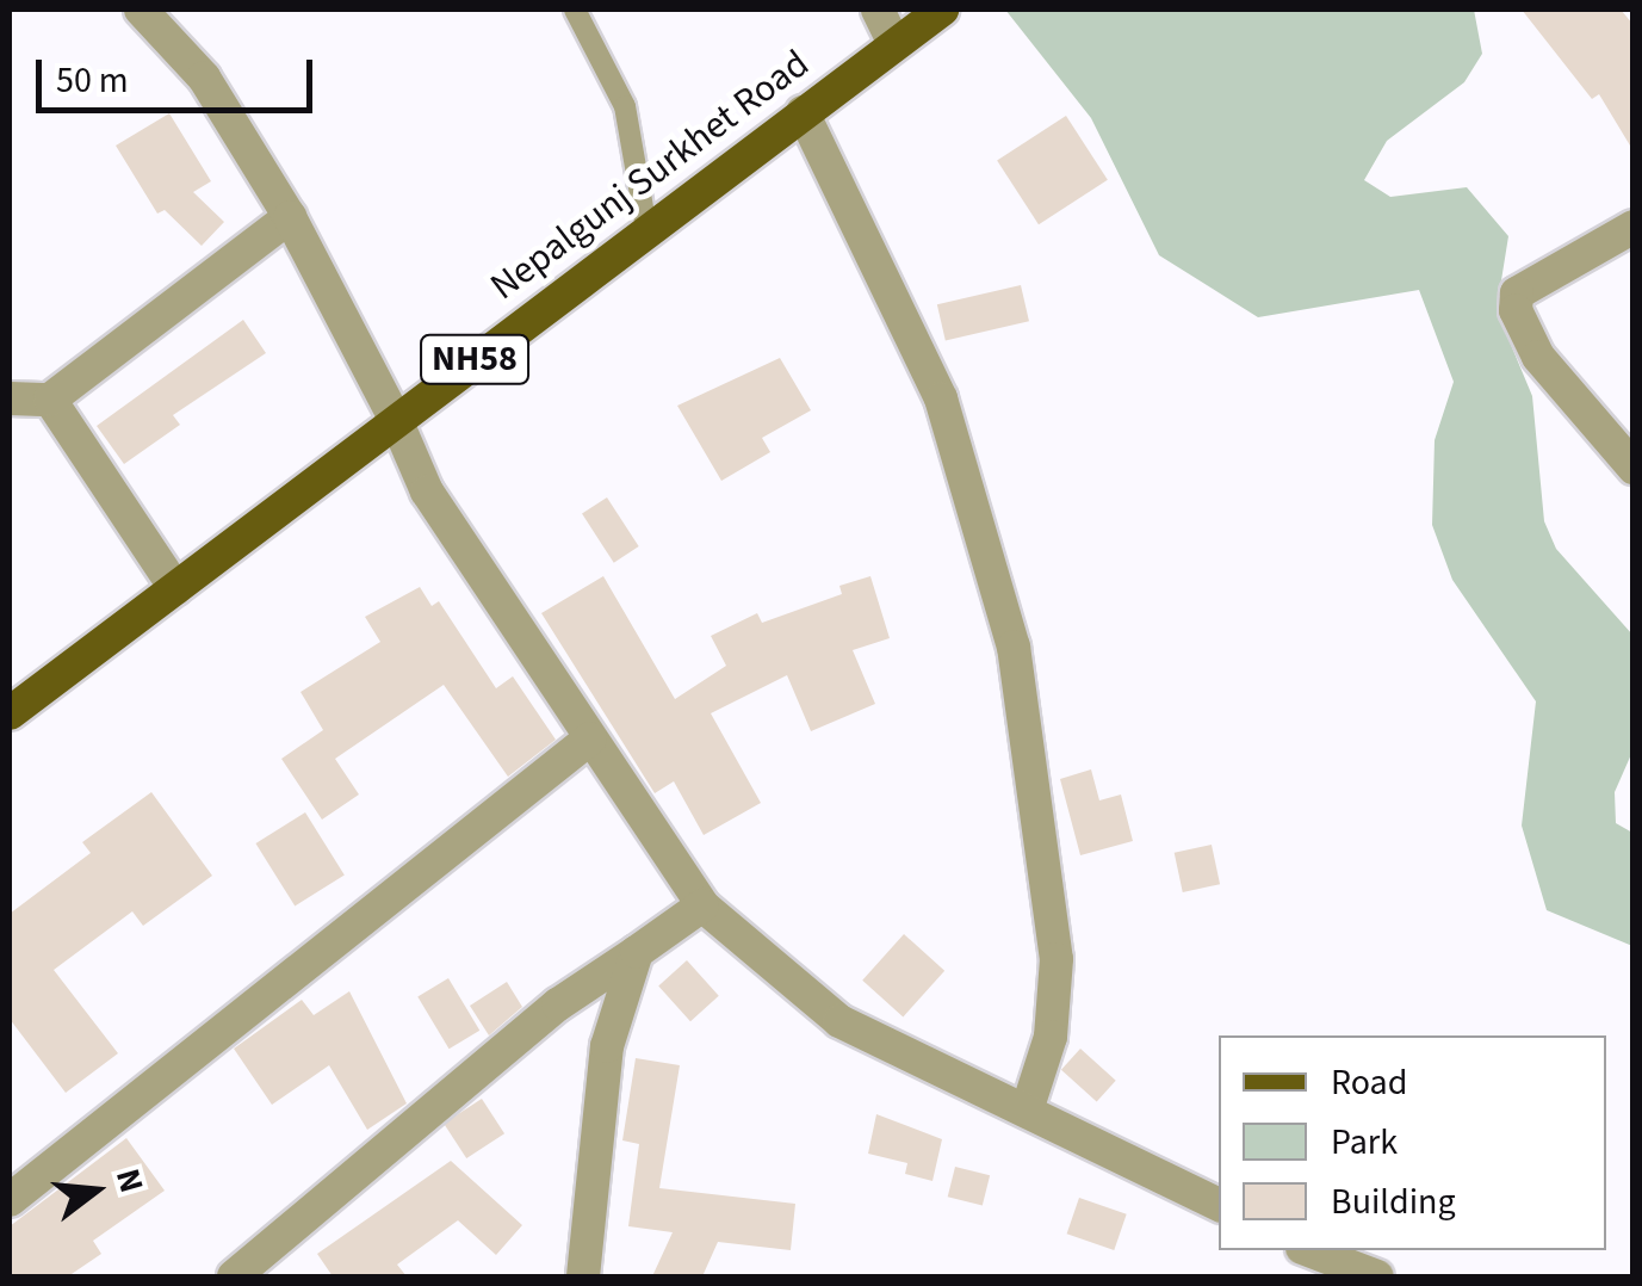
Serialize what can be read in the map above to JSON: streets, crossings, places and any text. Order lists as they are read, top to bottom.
{
  "streets": {
    "main road": ["Nepalgunj Surkhet Road", "NH58"]
  },
  "legend": ["Road", "Park", "Building"],
  "scale_bar": "50 m",
  "north": "right"
}
